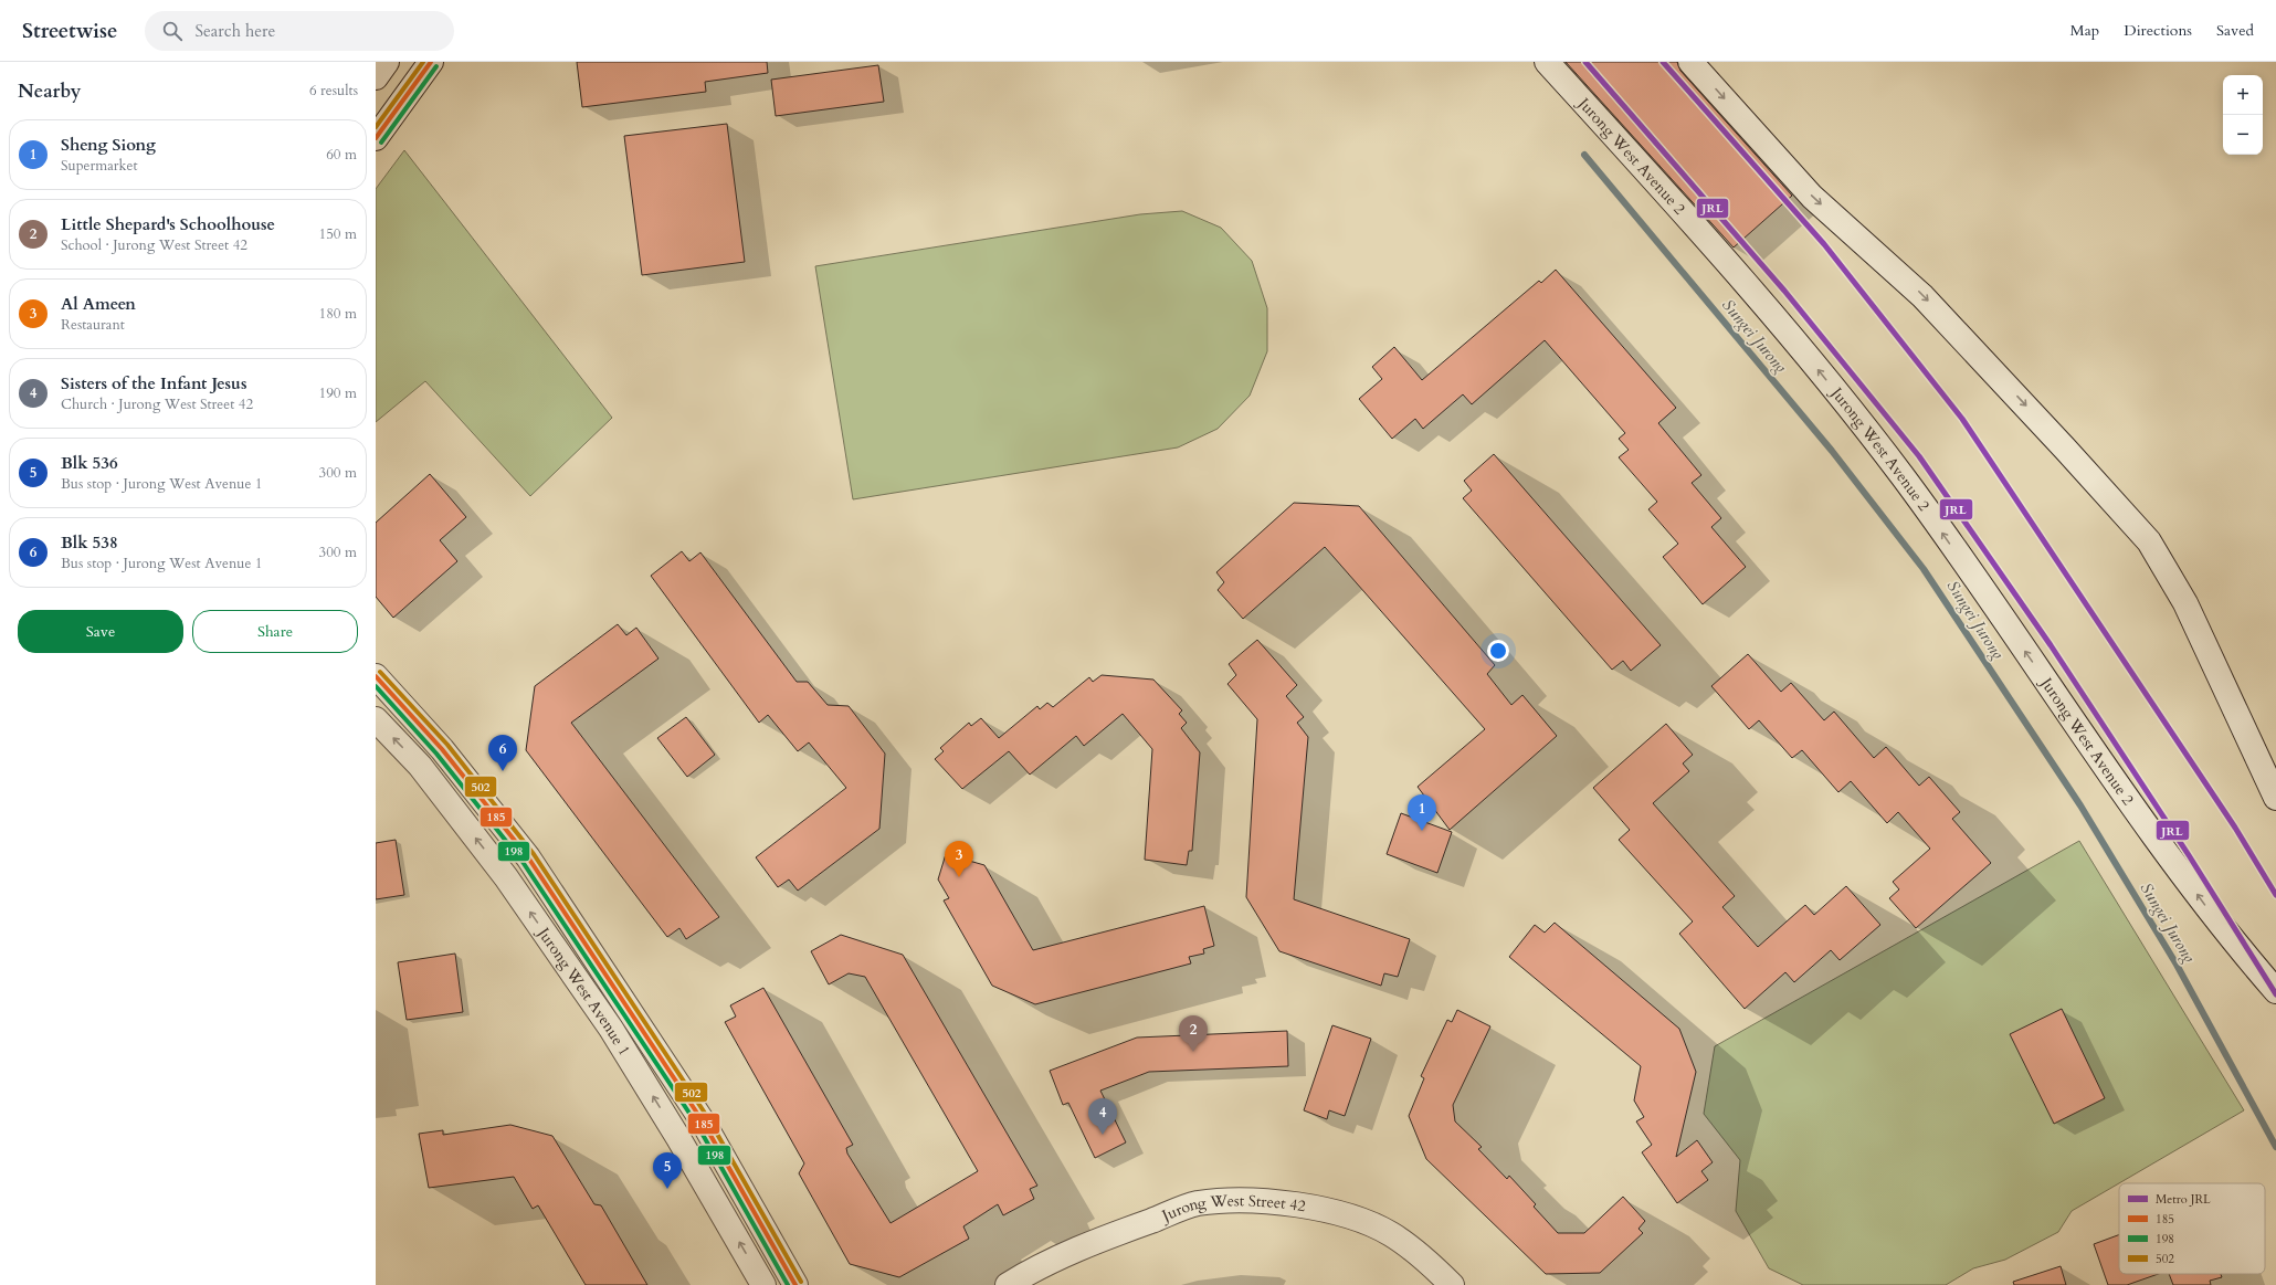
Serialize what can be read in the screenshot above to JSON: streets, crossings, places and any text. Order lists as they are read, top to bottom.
{
  "streets": {
    "main road": ["Jurong West Avenue 2", "Jurong West Avenue 1", "Jurong West Street 42"]
  },
  "water": ["Sungei Jurong"],
  "lines": [
    "metro line JRL",
    "transit line 185",
    "transit line 502",
    "transit line 198"
  ],
  "legend": [
    "Metro JRL",
    "185",
    "198",
    "502"
  ],
  "page": {
    "header": "Streetwise",
    "search": "Search here",
    "nav": ["Map", "Directions", "Saved"],
    "heading": ["Nearby", "6 results"],
    "map_buttons": ["+", "−"],
    "list": [
      {
        "mark": "1",
        "name": "Sheng Siong",
        "note": "Supermarket",
        "value": "60 m"
      },
      {
        "mark": "2",
        "name": "Little Shepard's Schoolhouse",
        "note": "School · Jurong West Street 42",
        "value": "150 m"
      },
      {
        "mark": "3",
        "name": "Al Ameen",
        "note": "Restaurant",
        "value": "180 m"
      },
      {
        "mark": "4",
        "name": "Sisters of the Infant Jesus",
        "note": "Church · Jurong West Street 42",
        "value": "190 m"
      },
      {
        "mark": "5",
        "name": "Blk 536",
        "note": "Bus stop · Jurong West Avenue 1",
        "value": "300 m"
      },
      {
        "mark": "6",
        "name": "Blk 538",
        "note": "Bus stop · Jurong West Avenue 1",
        "value": "300 m"
      }
    ],
    "buttons": ["Save", "Share"],
    "pins": [
      "6",
      "1",
      "3",
      "2",
      "4",
      "5"
    ]
  }
}
